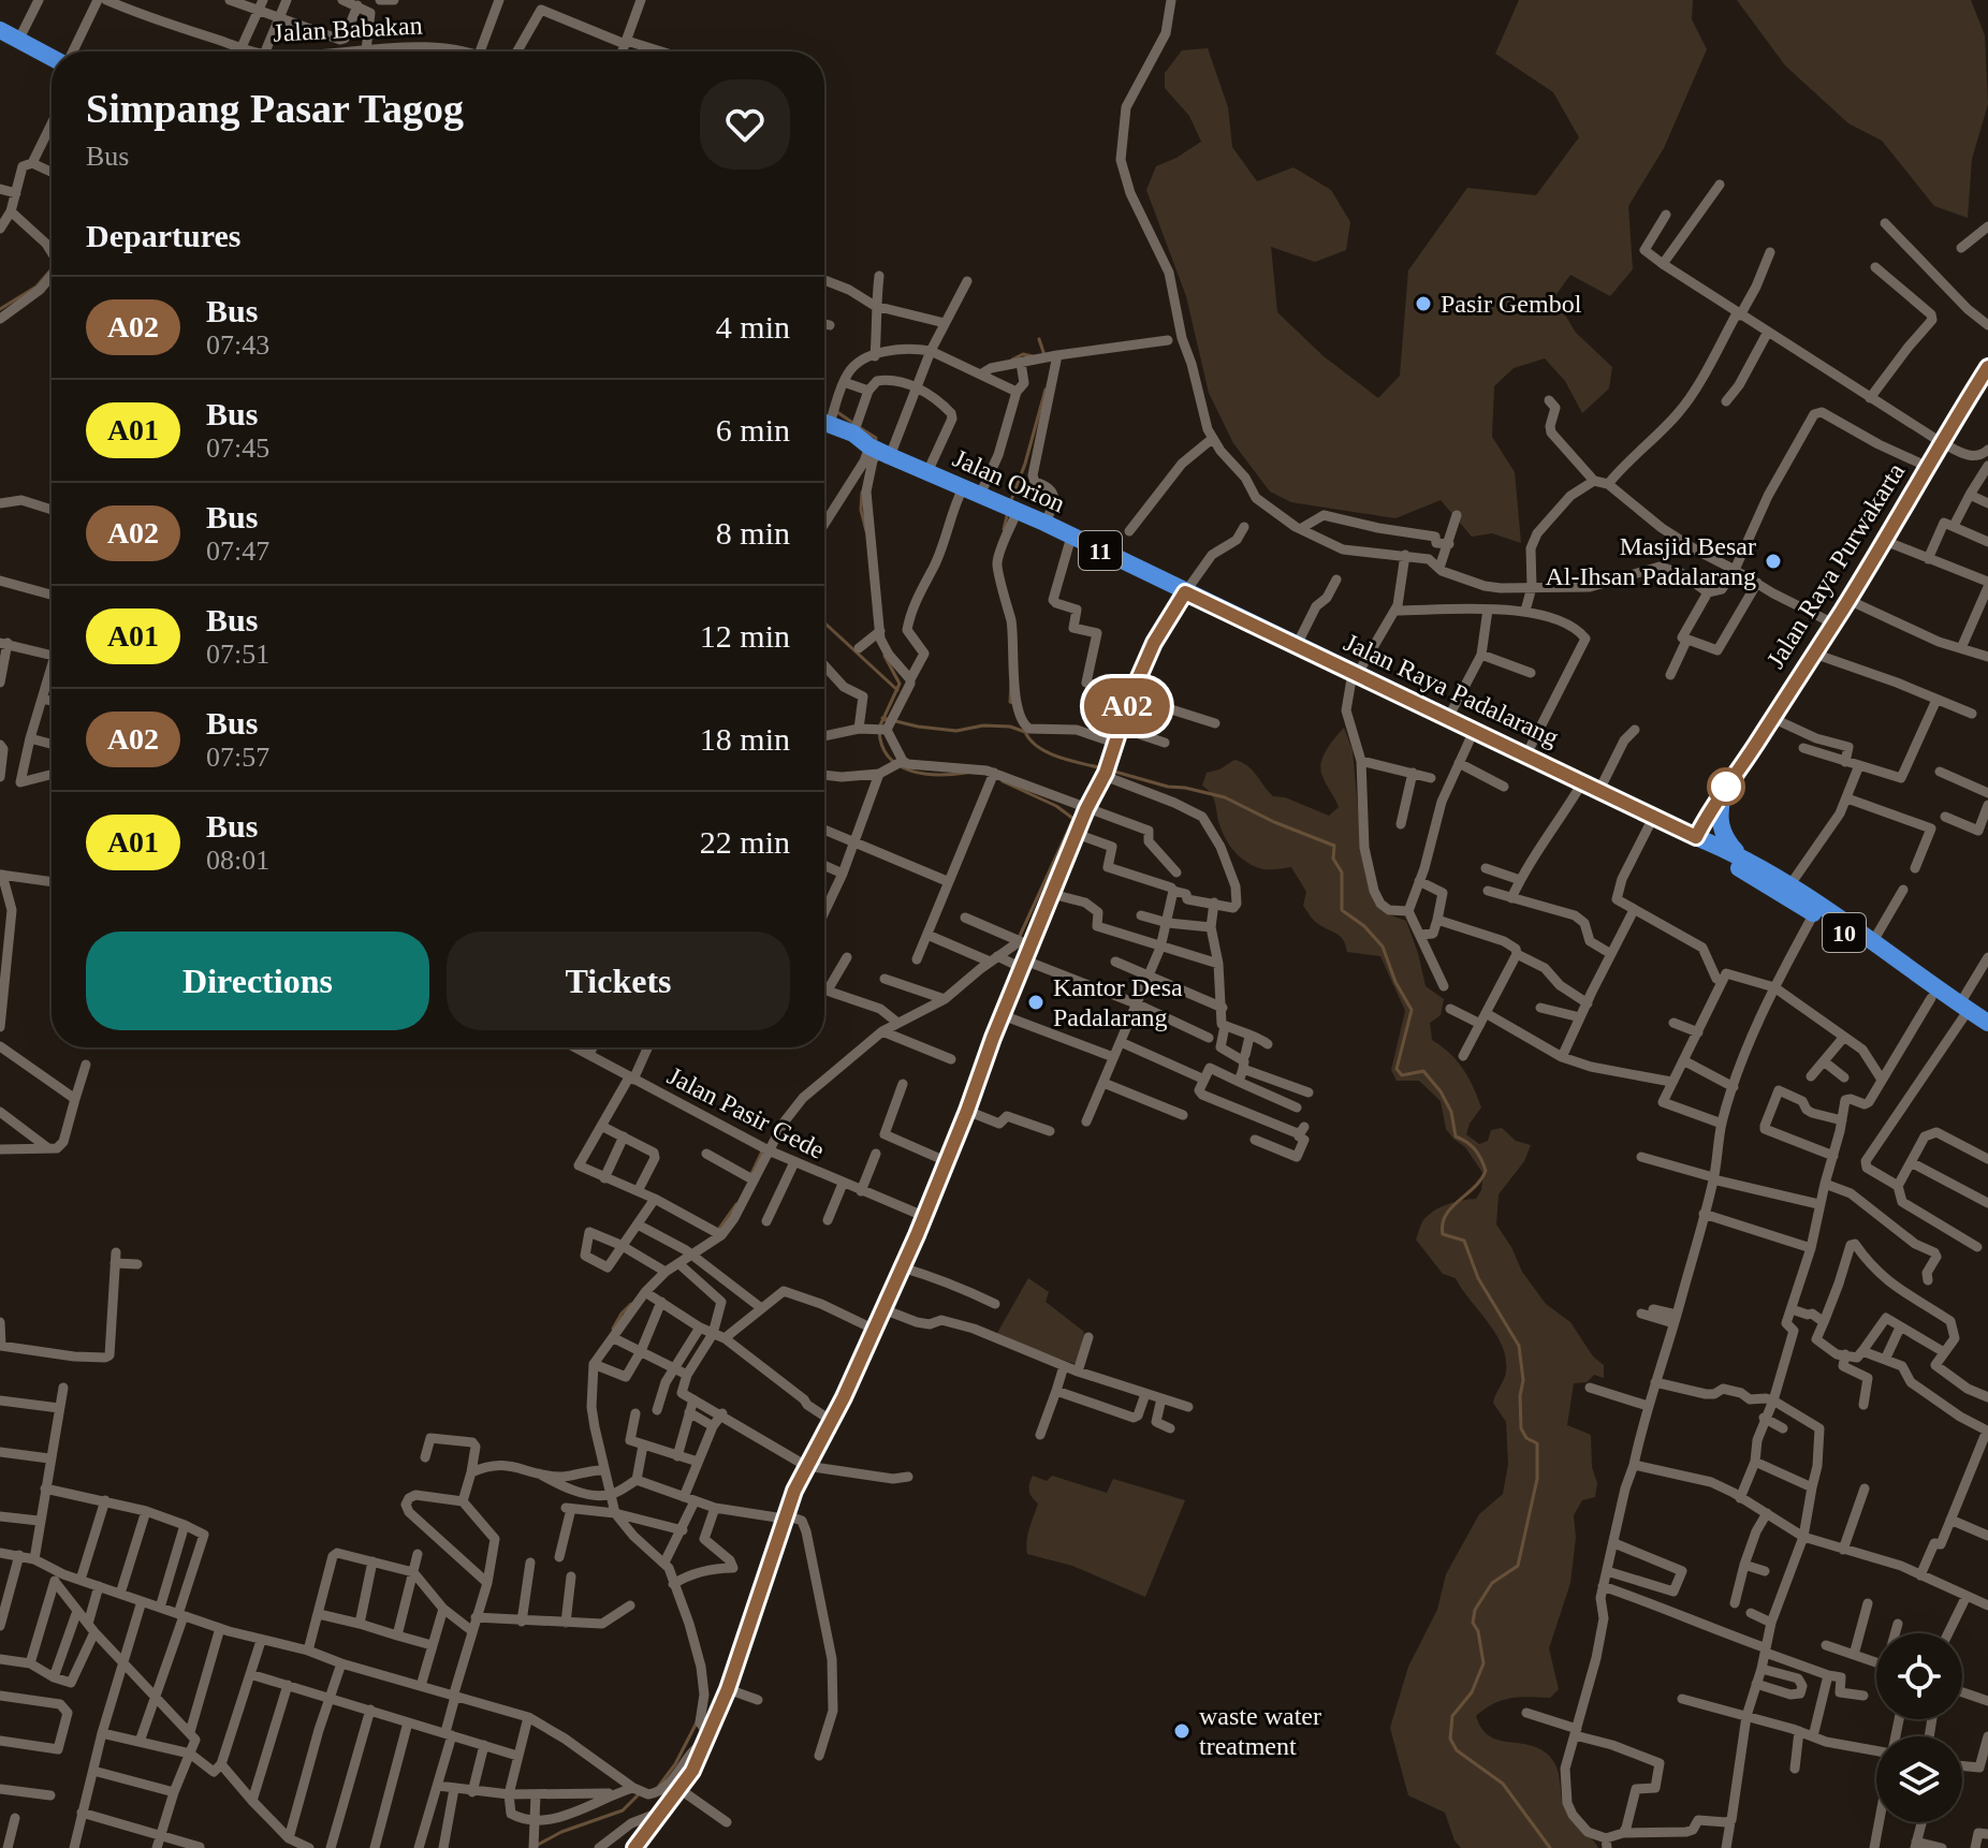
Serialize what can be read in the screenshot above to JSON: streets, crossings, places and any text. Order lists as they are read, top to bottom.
{
  "streets": {
    "highway": [
      "Jalan Orion",
      "11",
      "Jalan Raya Purwakarta",
      "Jalan Raya Padalarang",
      "10"
    ],
    "street": ["Jalan Babakan", "Jalan Pasir Gede"]
  },
  "crossings": [
    ["Jalan Orion", "Jalan Raya Padalarang"],
    ["Jalan Raya Purwakarta", "Jalan Raya Padalarang"]
  ],
  "places": [
    "Pasir Gembol",
    "Masjid Besar Al-Ihsan Padalarang",
    "Kantor Desa Padalarang",
    "waste water treatment"
  ],
  "lines": ["bus line A02"],
  "page": {
    "on_map": "A02",
    "heading": [
      ["Simpang Pasar Tagog", "Bus"],
      "Departures"
    ],
    "list": [
      {
        "mark": "A02",
        "name": "Bus",
        "note": "07:43",
        "value": "4 min"
      },
      {
        "mark": "A01",
        "name": "Bus",
        "note": "07:45",
        "value": "6 min"
      },
      {
        "mark": "A02",
        "name": "Bus",
        "note": "07:47",
        "value": "8 min"
      },
      {
        "mark": "A01",
        "name": "Bus",
        "note": "07:51",
        "value": "12 min"
      },
      {
        "mark": "A02",
        "name": "Bus",
        "note": "07:57",
        "value": "18 min"
      },
      {
        "mark": "A01",
        "name": "Bus",
        "note": "08:01",
        "value": "22 min"
      }
    ],
    "buttons": ["Directions", "Tickets"]
  }
}
